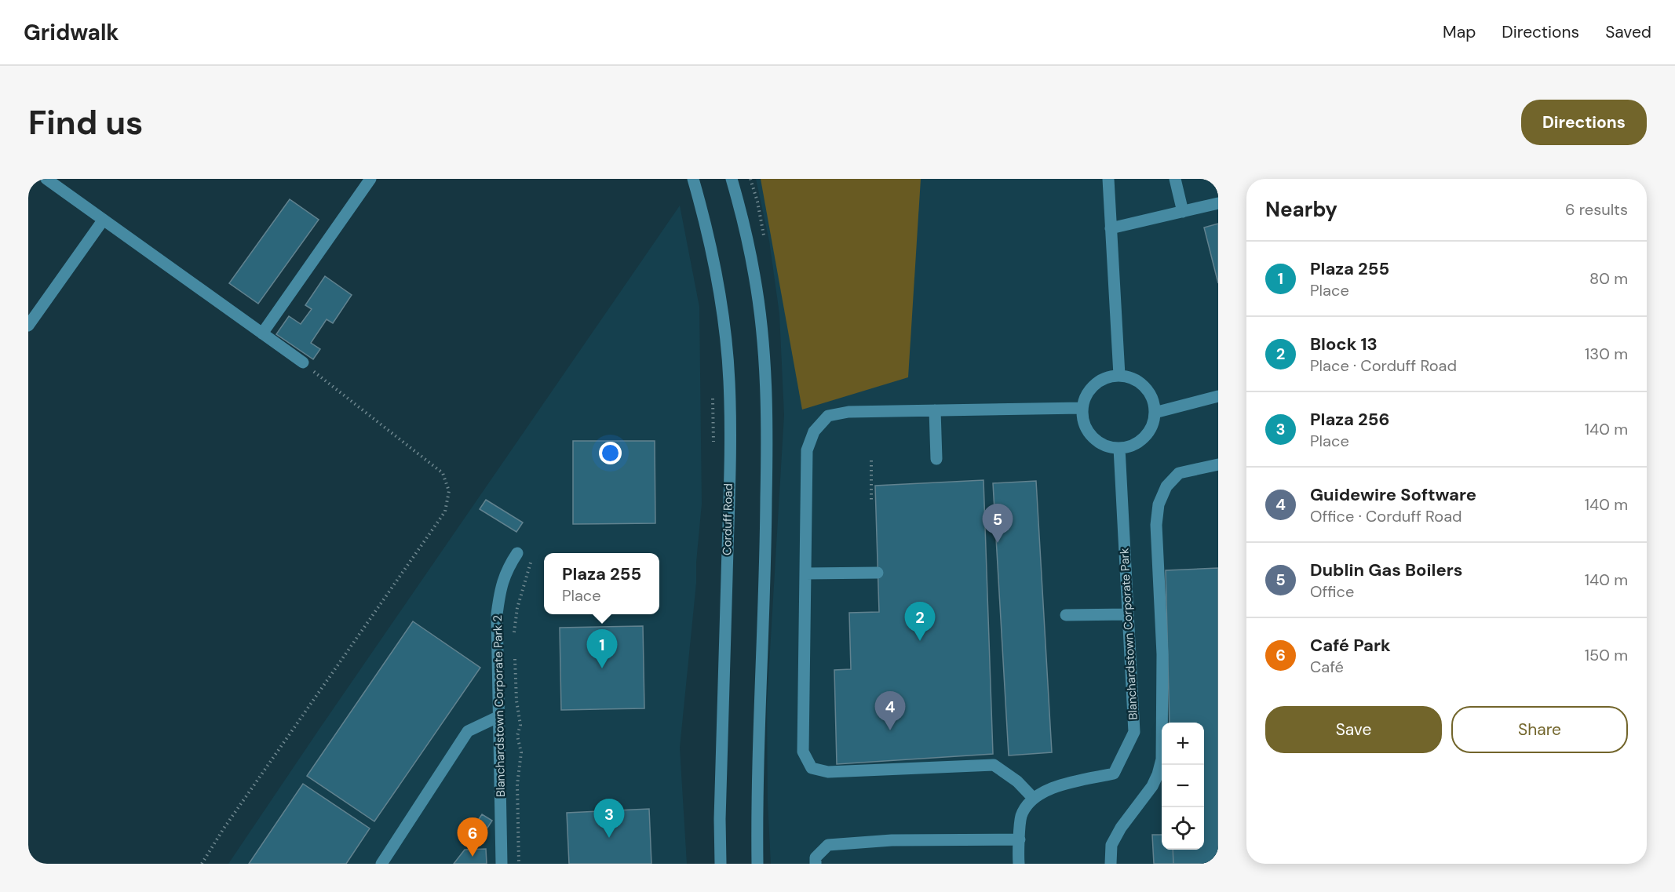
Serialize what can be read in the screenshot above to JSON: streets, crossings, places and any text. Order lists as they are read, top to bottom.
{
  "streets": {
    "street": ["Corduff Road", "Blanchardstown Corporate Park", "Blanchardstown Corporate Park 2"]
  },
  "page": {
    "header": "Gridwalk",
    "nav": ["Map", "Directions", "Saved"],
    "buttons": [
      "Directions",
      ["Save", "Share"]
    ],
    "title": "Find us",
    "heading": ["Nearby", "6 results"],
    "list": [
      {
        "mark": "1",
        "name": "Plaza 255",
        "note": "Place",
        "value": "80 m"
      },
      {
        "mark": "2",
        "name": "Block 13",
        "note": "Place · Corduff Road",
        "value": "130 m"
      },
      {
        "mark": "3",
        "name": "Plaza 256",
        "note": "Place",
        "value": "140 m"
      },
      {
        "mark": "4",
        "name": "Guidewire Software",
        "note": "Office · Corduff Road",
        "value": "140 m"
      },
      {
        "mark": "5",
        "name": "Dublin Gas Boilers",
        "note": "Office",
        "value": "140 m"
      },
      {
        "mark": "6",
        "name": "Café Park",
        "note": "Café",
        "value": "150 m"
      }
    ],
    "pins": [
      "5",
      "2",
      "1",
      "4",
      "3",
      "6"
    ],
    "popup": ["Plaza 255", "Place"],
    "map_buttons": ["+", "−"]
  }
}
